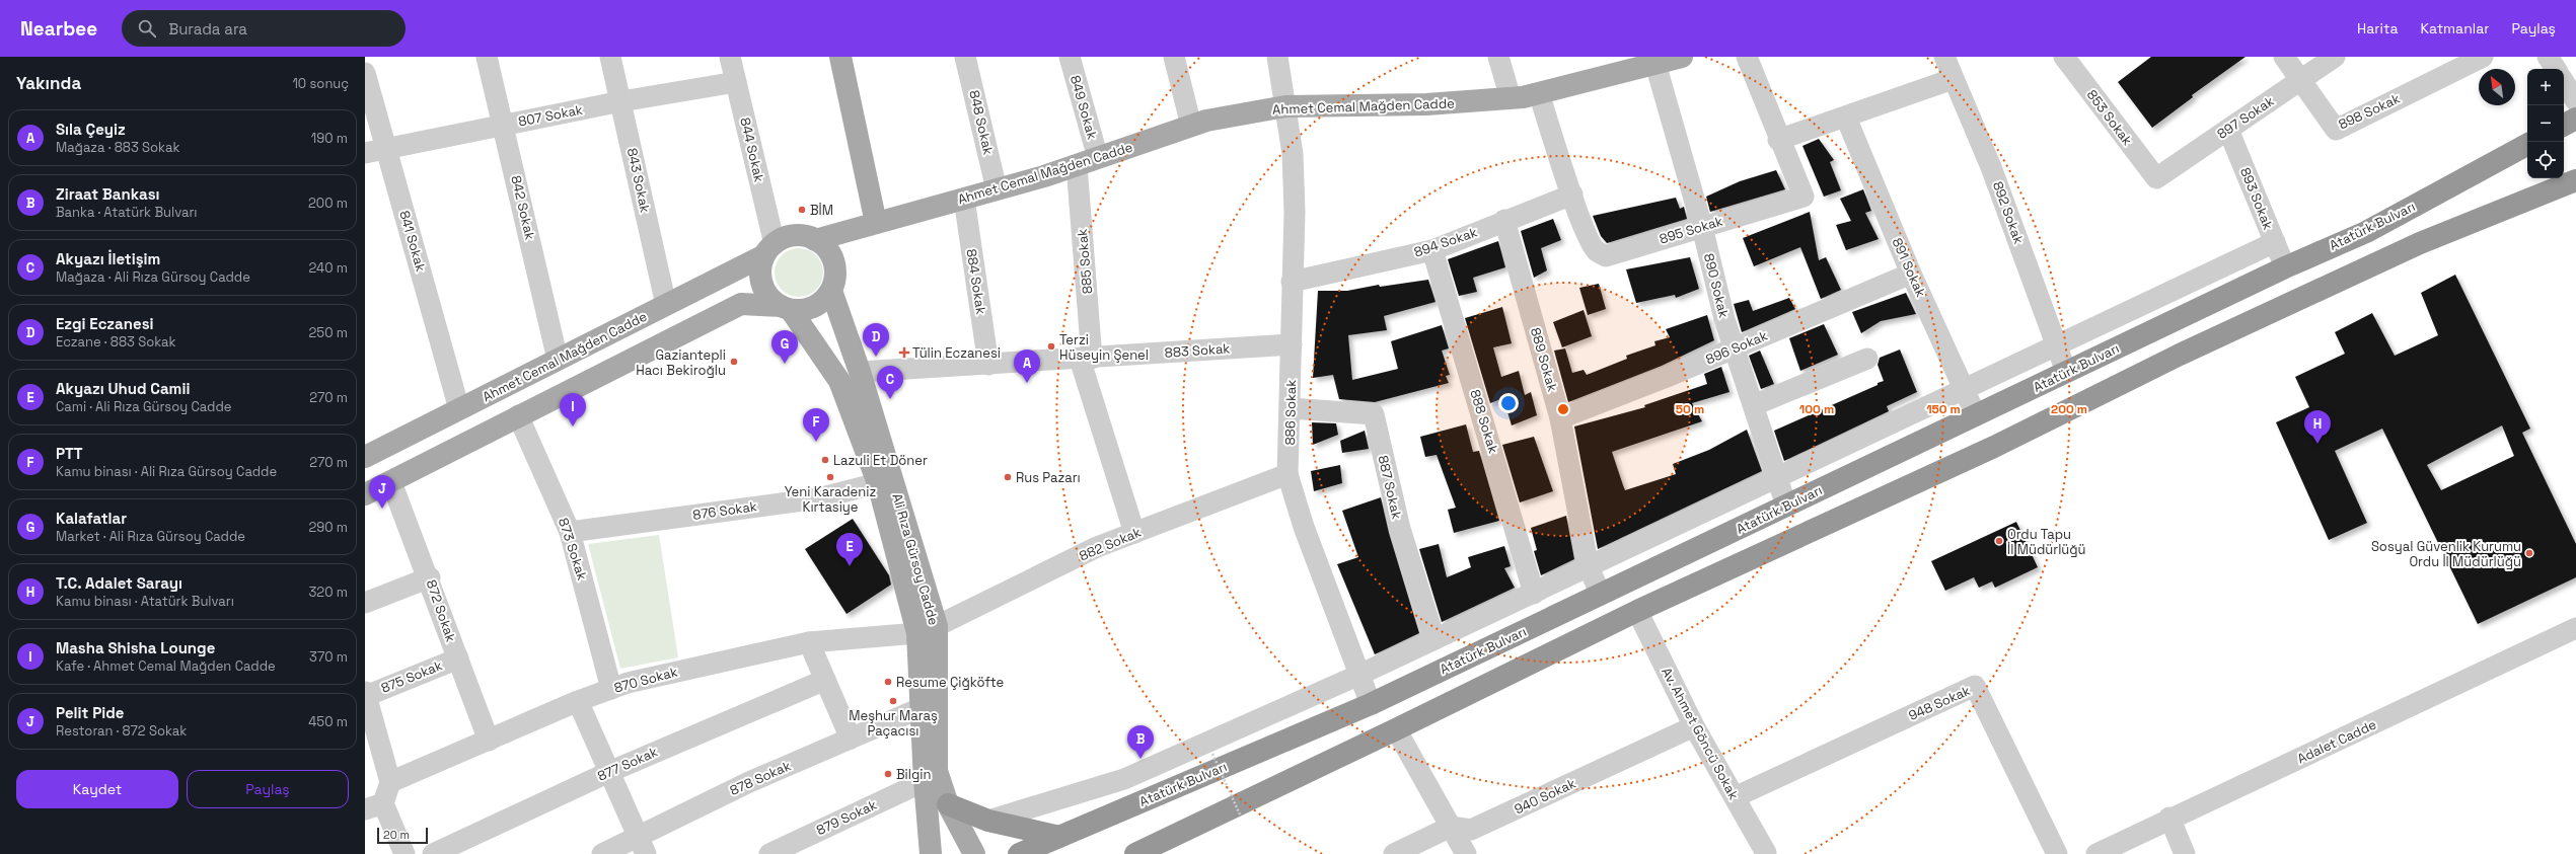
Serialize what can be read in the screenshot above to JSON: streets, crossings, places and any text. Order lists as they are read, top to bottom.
{
  "streets": {
    "highway": ["Atatürk Bulvarı"],
    "main road": ["Ahmet Cemal Mağden Cadde", "Ali Rıza Gürsoy Cadde"],
    "street": [
      "849 Sokak",
      "898 Sokak",
      "807 Sokak",
      "853 Sokak",
      "897 Sokak",
      "848 Sokak",
      "844 Sokak",
      "843 Sokak",
      "893 Sokak",
      "842 Sokak",
      "892 Sokak",
      "895 Sokak",
      "841 Sokak",
      "894 Sokak",
      "885 Sokak",
      "891 Sokak",
      "884 Sokak",
      "890 Sokak",
      "896 Sokak",
      "883 Sokak",
      "889 Sokak",
      "886 Sokak",
      "888 Sokak",
      "887 Sokak",
      "876 Sokak",
      "882 Sokak",
      "873 Sokak",
      "872 Sokak",
      "875 Sokak",
      "870 Sokak",
      "948 Sokak",
      "Av. Ahmet Göncü Sokak",
      "Adalet Cadde",
      "877 Sokak",
      "878 Sokak",
      "940 Sokak",
      "879 Sokak"
    ]
  },
  "crossings": [
    ["Ahmet Cemal Mağden Cadde", "849 Sokak"],
    ["Ahmet Cemal Mağden Cadde", "848 Sokak"],
    ["Ahmet Cemal Mağden Cadde", "844 Sokak"],
    ["Ahmet Cemal Mağden Cadde", "843 Sokak"],
    ["Ahmet Cemal Mağden Cadde", "842 Sokak"],
    ["Ahmet Cemal Mağden Cadde", "895 Sokak"],
    ["Ahmet Cemal Mağden Cadde", "841 Sokak"],
    ["Ahmet Cemal Mağden Cadde", "885 Sokak"],
    ["Ahmet Cemal Mağden Cadde", "884 Sokak"],
    ["Ahmet Cemal Mağden Cadde", "890 Sokak"],
    ["Ahmet Cemal Mağden Cadde", "886 Sokak"],
    ["Ahmet Cemal Mağden Cadde", "Ali Rıza Gürsoy Cadde"],
    ["898 Sokak", "897 Sokak"],
    ["807 Sokak", "844 Sokak"],
    ["807 Sokak", "843 Sokak"],
    ["807 Sokak", "842 Sokak"],
    ["807 Sokak", "841 Sokak"],
    ["853 Sokak", "897 Sokak"],
    ["897 Sokak", "893 Sokak"],
    ["844 Sokak", "Ali Rıza Gürsoy Cadde"],
    ["893 Sokak", "Atatürk Bulvarı"],
    ["892 Sokak", "Atatürk Bulvarı"],
    ["Atatürk Bulvarı", "891 Sokak"],
    ["Atatürk Bulvarı", "890 Sokak"],
    ["Atatürk Bulvarı", "889 Sokak"],
    ["Atatürk Bulvarı", "886 Sokak"],
    ["895 Sokak", "894 Sokak"],
    ["895 Sokak", "890 Sokak"],
    ["894 Sokak", "889 Sokak"],
    ["894 Sokak", "886 Sokak"],
    ["894 Sokak", "888 Sokak"],
    ["885 Sokak", "883 Sokak"],
    ["885 Sokak", "882 Sokak"],
    ["891 Sokak", "896 Sokak"],
    ["884 Sokak", "883 Sokak"],
    ["890 Sokak", "896 Sokak"],
    ["896 Sokak", "889 Sokak"],
    ["883 Sokak", "886 Sokak"],
    ["883 Sokak", "Ali Rıza Gürsoy Cadde"],
    ["886 Sokak", "887 Sokak"],
    ["886 Sokak", "882 Sokak"],
    ["876 Sokak", "873 Sokak"],
    ["876 Sokak", "Ali Rıza Gürsoy Cadde"],
    ["882 Sokak", "Ali Rıza Gürsoy Cadde"],
    ["882 Sokak", "870 Sokak"],
    ["873 Sokak", "870 Sokak"],
    ["Ali Rıza Gürsoy Cadde", "870 Sokak"],
    ["Ali Rıza Gürsoy Cadde", "878 Sokak"],
    ["Ali Rıza Gürsoy Cadde", "879 Sokak"],
    ["872 Sokak", "875 Sokak"],
    ["872 Sokak", "870 Sokak"],
    ["948 Sokak", "Av. Ahmet Göncü Sokak"],
    ["Av. Ahmet Göncü Sokak", "940 Sokak"]
  ],
  "places": {
    "other": [
      "BİM",
      "Terzi Hüseyin Şenel",
      "Gaziantepli Hacı Bekiroğlu",
      "Lazuli Et Döner",
      "Yeni Karadeniz Kırtasiye",
      "Rus Pazarı",
      "Ordu Tapu İl Müdürlüğü",
      "Sosyal Güvenlik Kurumu Ordu İl Müdürlüğü",
      "Resume Çiğköfte",
      "Meşhur Maraş Paçacısı",
      "Bilgin"
    ],
    "health": ["Tülin Eczanesi"]
  },
  "scale_bar": "20 m",
  "north": "top left",
  "page": {
    "header": "Nearbee",
    "search": "Burada ara",
    "nav": ["Harita", "Katmanlar", "Paylaş"],
    "heading": ["Yakında", "10 sonuç"],
    "map_buttons": ["+", "−"],
    "list": [
      {
        "mark": "A",
        "name": "Sıla Çeyiz",
        "note": "Mağaza · 883 Sokak",
        "value": "190 m"
      },
      {
        "mark": "B",
        "name": "Ziraat Bankası",
        "note": "Banka · Atatürk Bulvarı",
        "value": "200 m"
      },
      {
        "mark": "C",
        "name": "Akyazı İletişim",
        "note": "Mağaza · Ali Rıza Gürsoy Cadde",
        "value": "240 m"
      },
      {
        "mark": "D",
        "name": "Ezgi Eczanesi",
        "note": "Eczane · 883 Sokak",
        "value": "250 m"
      },
      {
        "mark": "E",
        "name": "Akyazı Uhud Camii",
        "note": "Cami · Ali Rıza Gürsoy Cadde",
        "value": "270 m"
      },
      {
        "mark": "F",
        "name": "PTT",
        "note": "Kamu binası · Ali Rıza Gürsoy Cadde",
        "value": "270 m"
      },
      {
        "mark": "G",
        "name": "Kalafatlar",
        "note": "Market · Ali Rıza Gürsoy Cadde",
        "value": "290 m"
      },
      {
        "mark": "H",
        "name": "T.C. Adalet Sarayı",
        "note": "Kamu binası · Atatürk Bulvarı",
        "value": "320 m"
      },
      {
        "mark": "I",
        "name": "Masha Shisha Lounge",
        "note": "Kafe · Ahmet Cemal Mağden Cadde",
        "value": "370 m"
      },
      {
        "mark": "J",
        "name": "Pelit Pide",
        "note": "Restoran · 872 Sokak",
        "value": "450 m"
      }
    ],
    "pins": [
      "D",
      "G",
      "A",
      "C",
      "I",
      "F",
      "H",
      "J",
      "E",
      "B"
    ],
    "buttons": ["Kaydet", "Paylaş"],
    "scale": "20 m"
  },
  "rings": [
    "50 m",
    "100 m",
    "150 m",
    "200 m"
  ]
}
